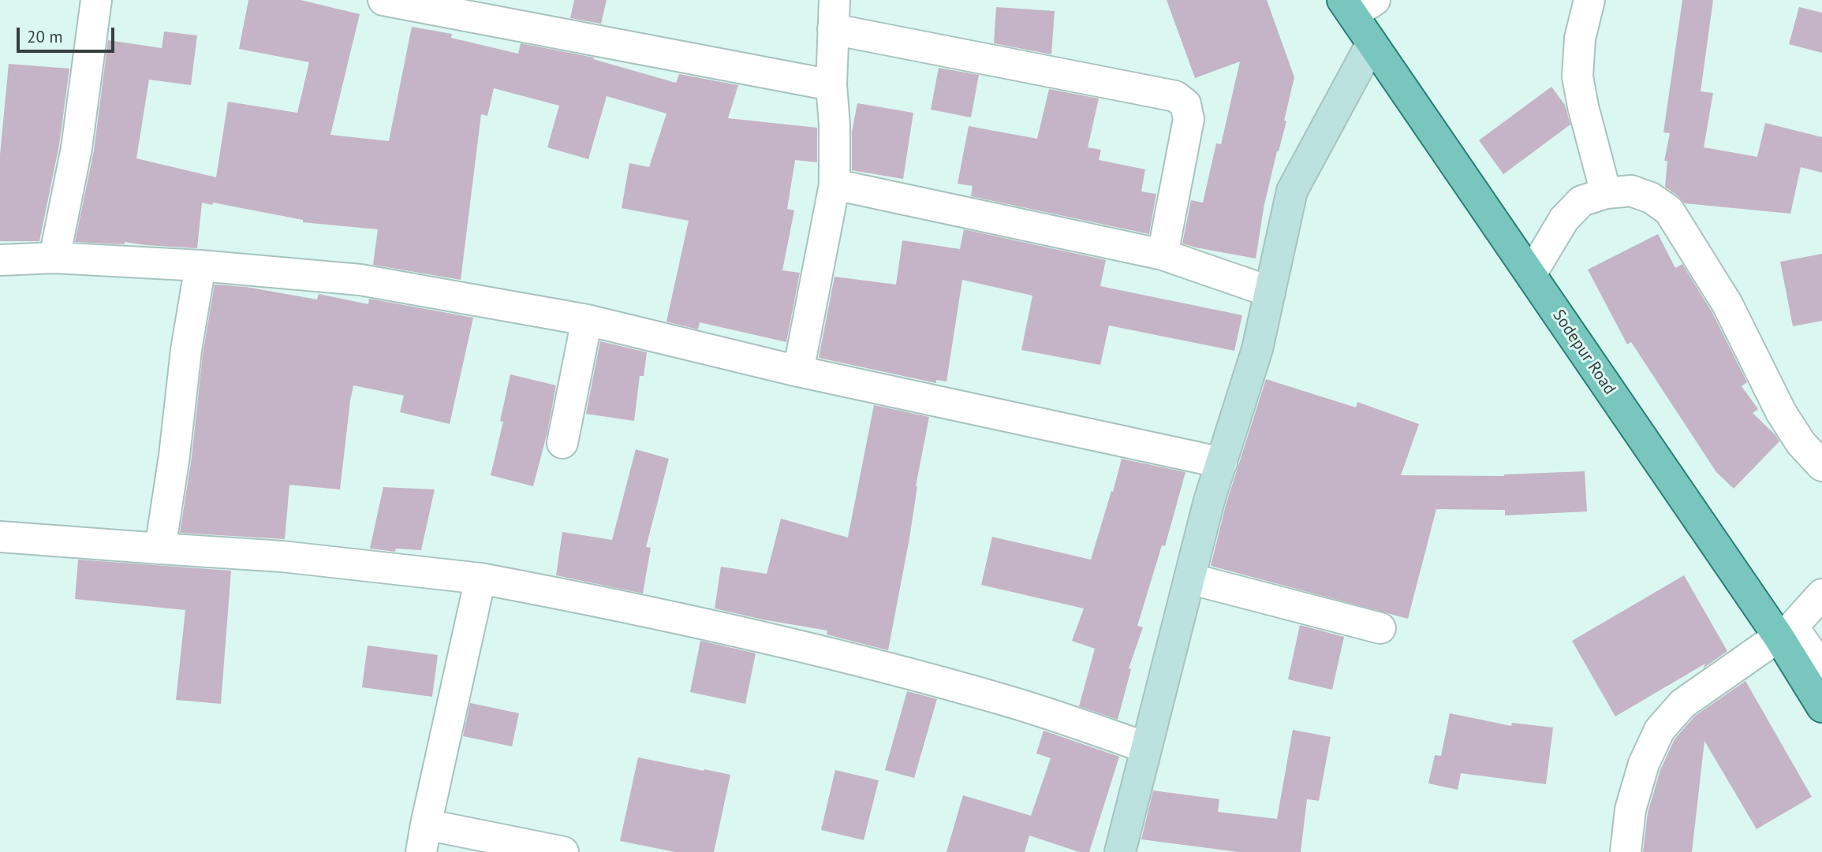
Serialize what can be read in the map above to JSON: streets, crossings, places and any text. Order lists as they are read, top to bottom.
{
  "streets": {
    "main road": ["Sodepur Road"]
  },
  "scale_bar": "20 m"
}
